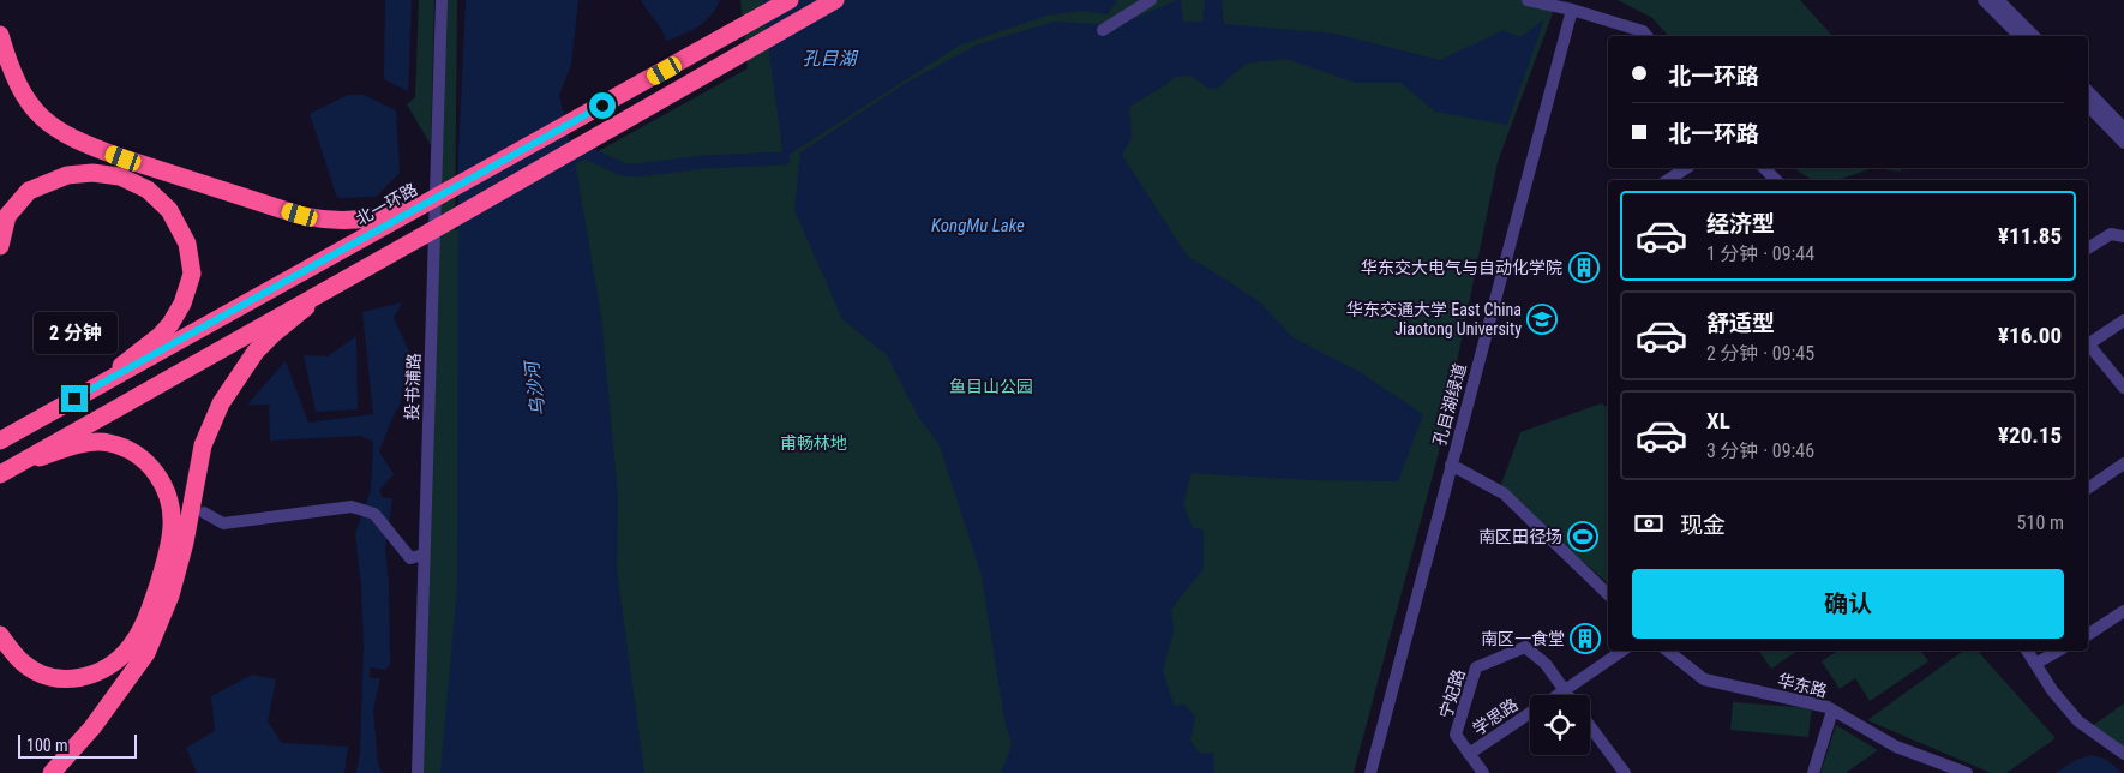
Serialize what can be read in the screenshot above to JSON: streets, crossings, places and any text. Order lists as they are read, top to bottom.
{
  "streets": {
    "highway": ["北一环路"],
    "street": [
      "投书浦路",
      "孔目湖绿道",
      "华东路",
      "宁妃路",
      "学思路"
    ]
  },
  "crossings": [
    ["宁妃路", "学思路"]
  ],
  "water": ["孔目湖", "KongMu Lake", "乌沙河"],
  "parks": ["鱼目山公园", "甫畅林地"],
  "places": {
    "building": ["华东交大电气与自动化学院", "南区一食堂"],
    "school or university": ["华东交通大学 East China Jiaotong University"],
    "sports": ["南区田径场"]
  },
  "scale_bar": "100 m",
  "page": {
    "banner": ["北一环路", "北一环路"],
    "list": [
      {
        "name": "经济型",
        "note": "1 分钟 · 09:44",
        "value": "¥11.85"
      },
      {
        "name": "舒适型",
        "note": "2 分钟 · 09:45",
        "value": "¥16.00"
      },
      {
        "name": "XL",
        "note": "3 分钟 · 09:46",
        "value": "¥20.15"
      }
    ],
    "bubble": "2 分钟",
    "pay": ["现金", "510 m"],
    "buttons": "确认",
    "scale": "100 m"
  }
}
